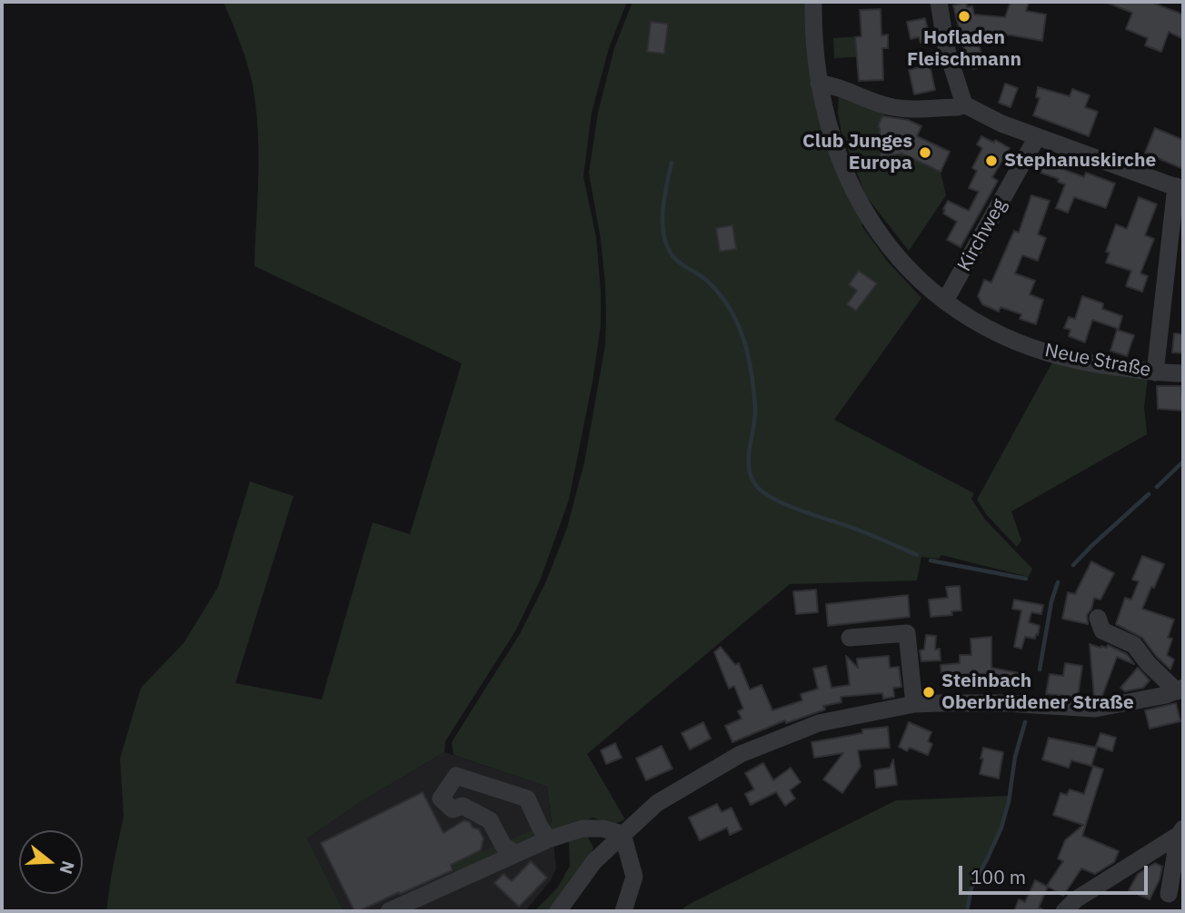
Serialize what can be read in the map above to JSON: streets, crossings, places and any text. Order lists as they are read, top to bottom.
{
  "streets": {
    "street": ["Kirchweg", "Neue Straße"]
  },
  "crossings": [
    ["Kirchweg", "Neue Straße"]
  ],
  "places": [
    "Hofladen Fleischmann",
    "Club Junges Europa",
    "Stephanuskirche",
    "Steinbach Oberbrüdener Straße"
  ],
  "scale_bar": "100 m",
  "north": "right"
}
